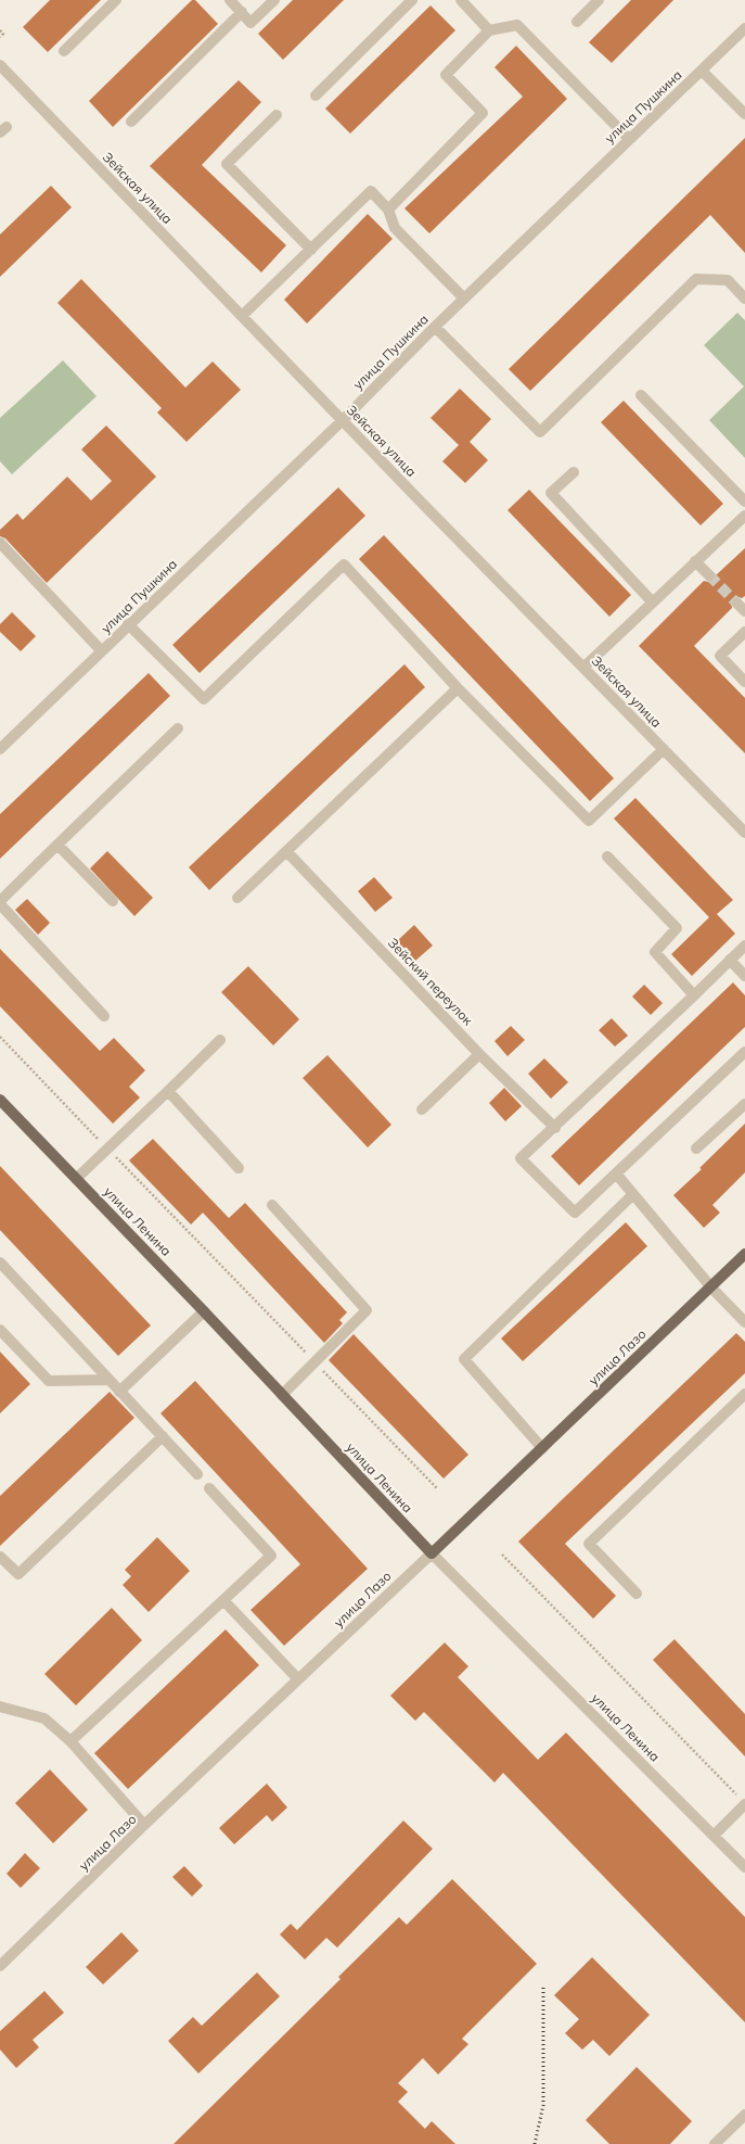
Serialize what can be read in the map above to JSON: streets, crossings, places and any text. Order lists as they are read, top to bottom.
{
  "streets": {
    "main road": ["улица Ленина", "улица Лазо"],
    "street": ["улица Пушкина", "Зейская улица", "Зейский переулок"]
  },
  "crossings": [
    ["улица Пушкина", "Зейская улица"],
    ["улица Ленина", "улица Лазо"]
  ]
}
